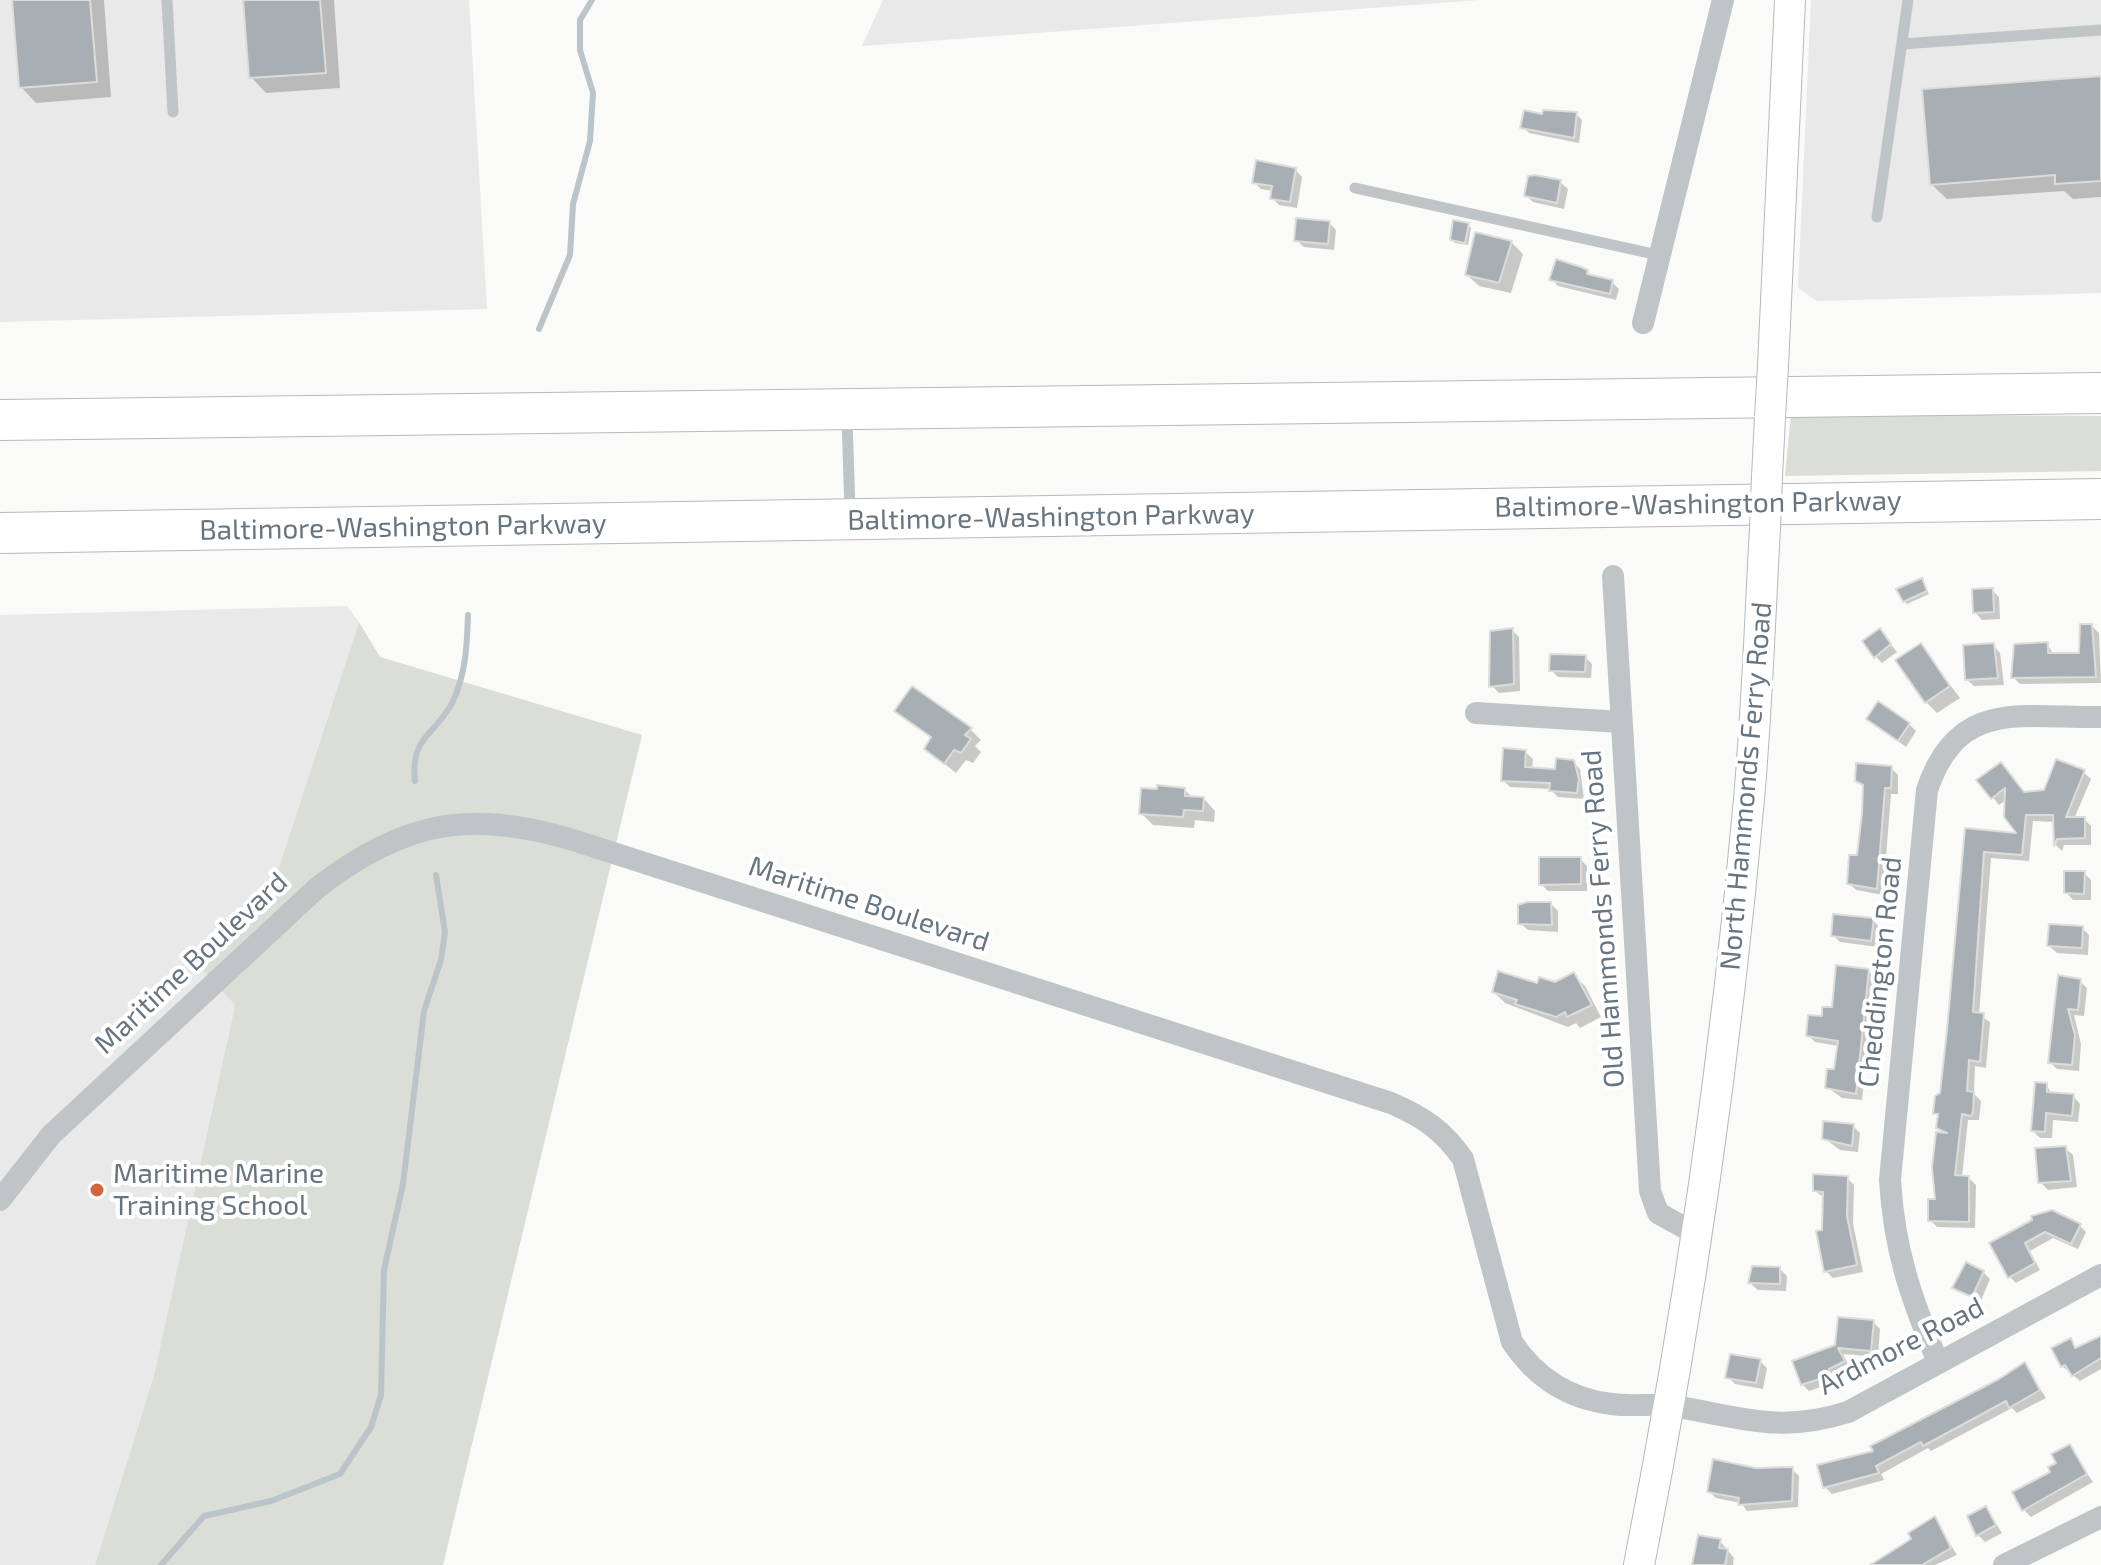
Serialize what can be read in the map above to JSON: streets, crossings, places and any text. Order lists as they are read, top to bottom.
{
  "streets": {
    "highway": ["Baltimore-Washington Parkway"],
    "street": [
      "North Hammonds Ferry Road",
      "Maritime Boulevard",
      "Old Hammonds Ferry Road",
      "Cheddington Road",
      "Ardmore Road"
    ]
  },
  "crossings": [
    ["North Hammonds Ferry Road", "Maritime Boulevard"],
    ["North Hammonds Ferry Road", "Old Hammonds Ferry Road"],
    ["North Hammonds Ferry Road", "Ardmore Road"],
    ["Maritime Boulevard", "Ardmore Road"],
    ["Cheddington Road", "Ardmore Road"]
  ],
  "places": ["Maritime Marine Training School"]
}
